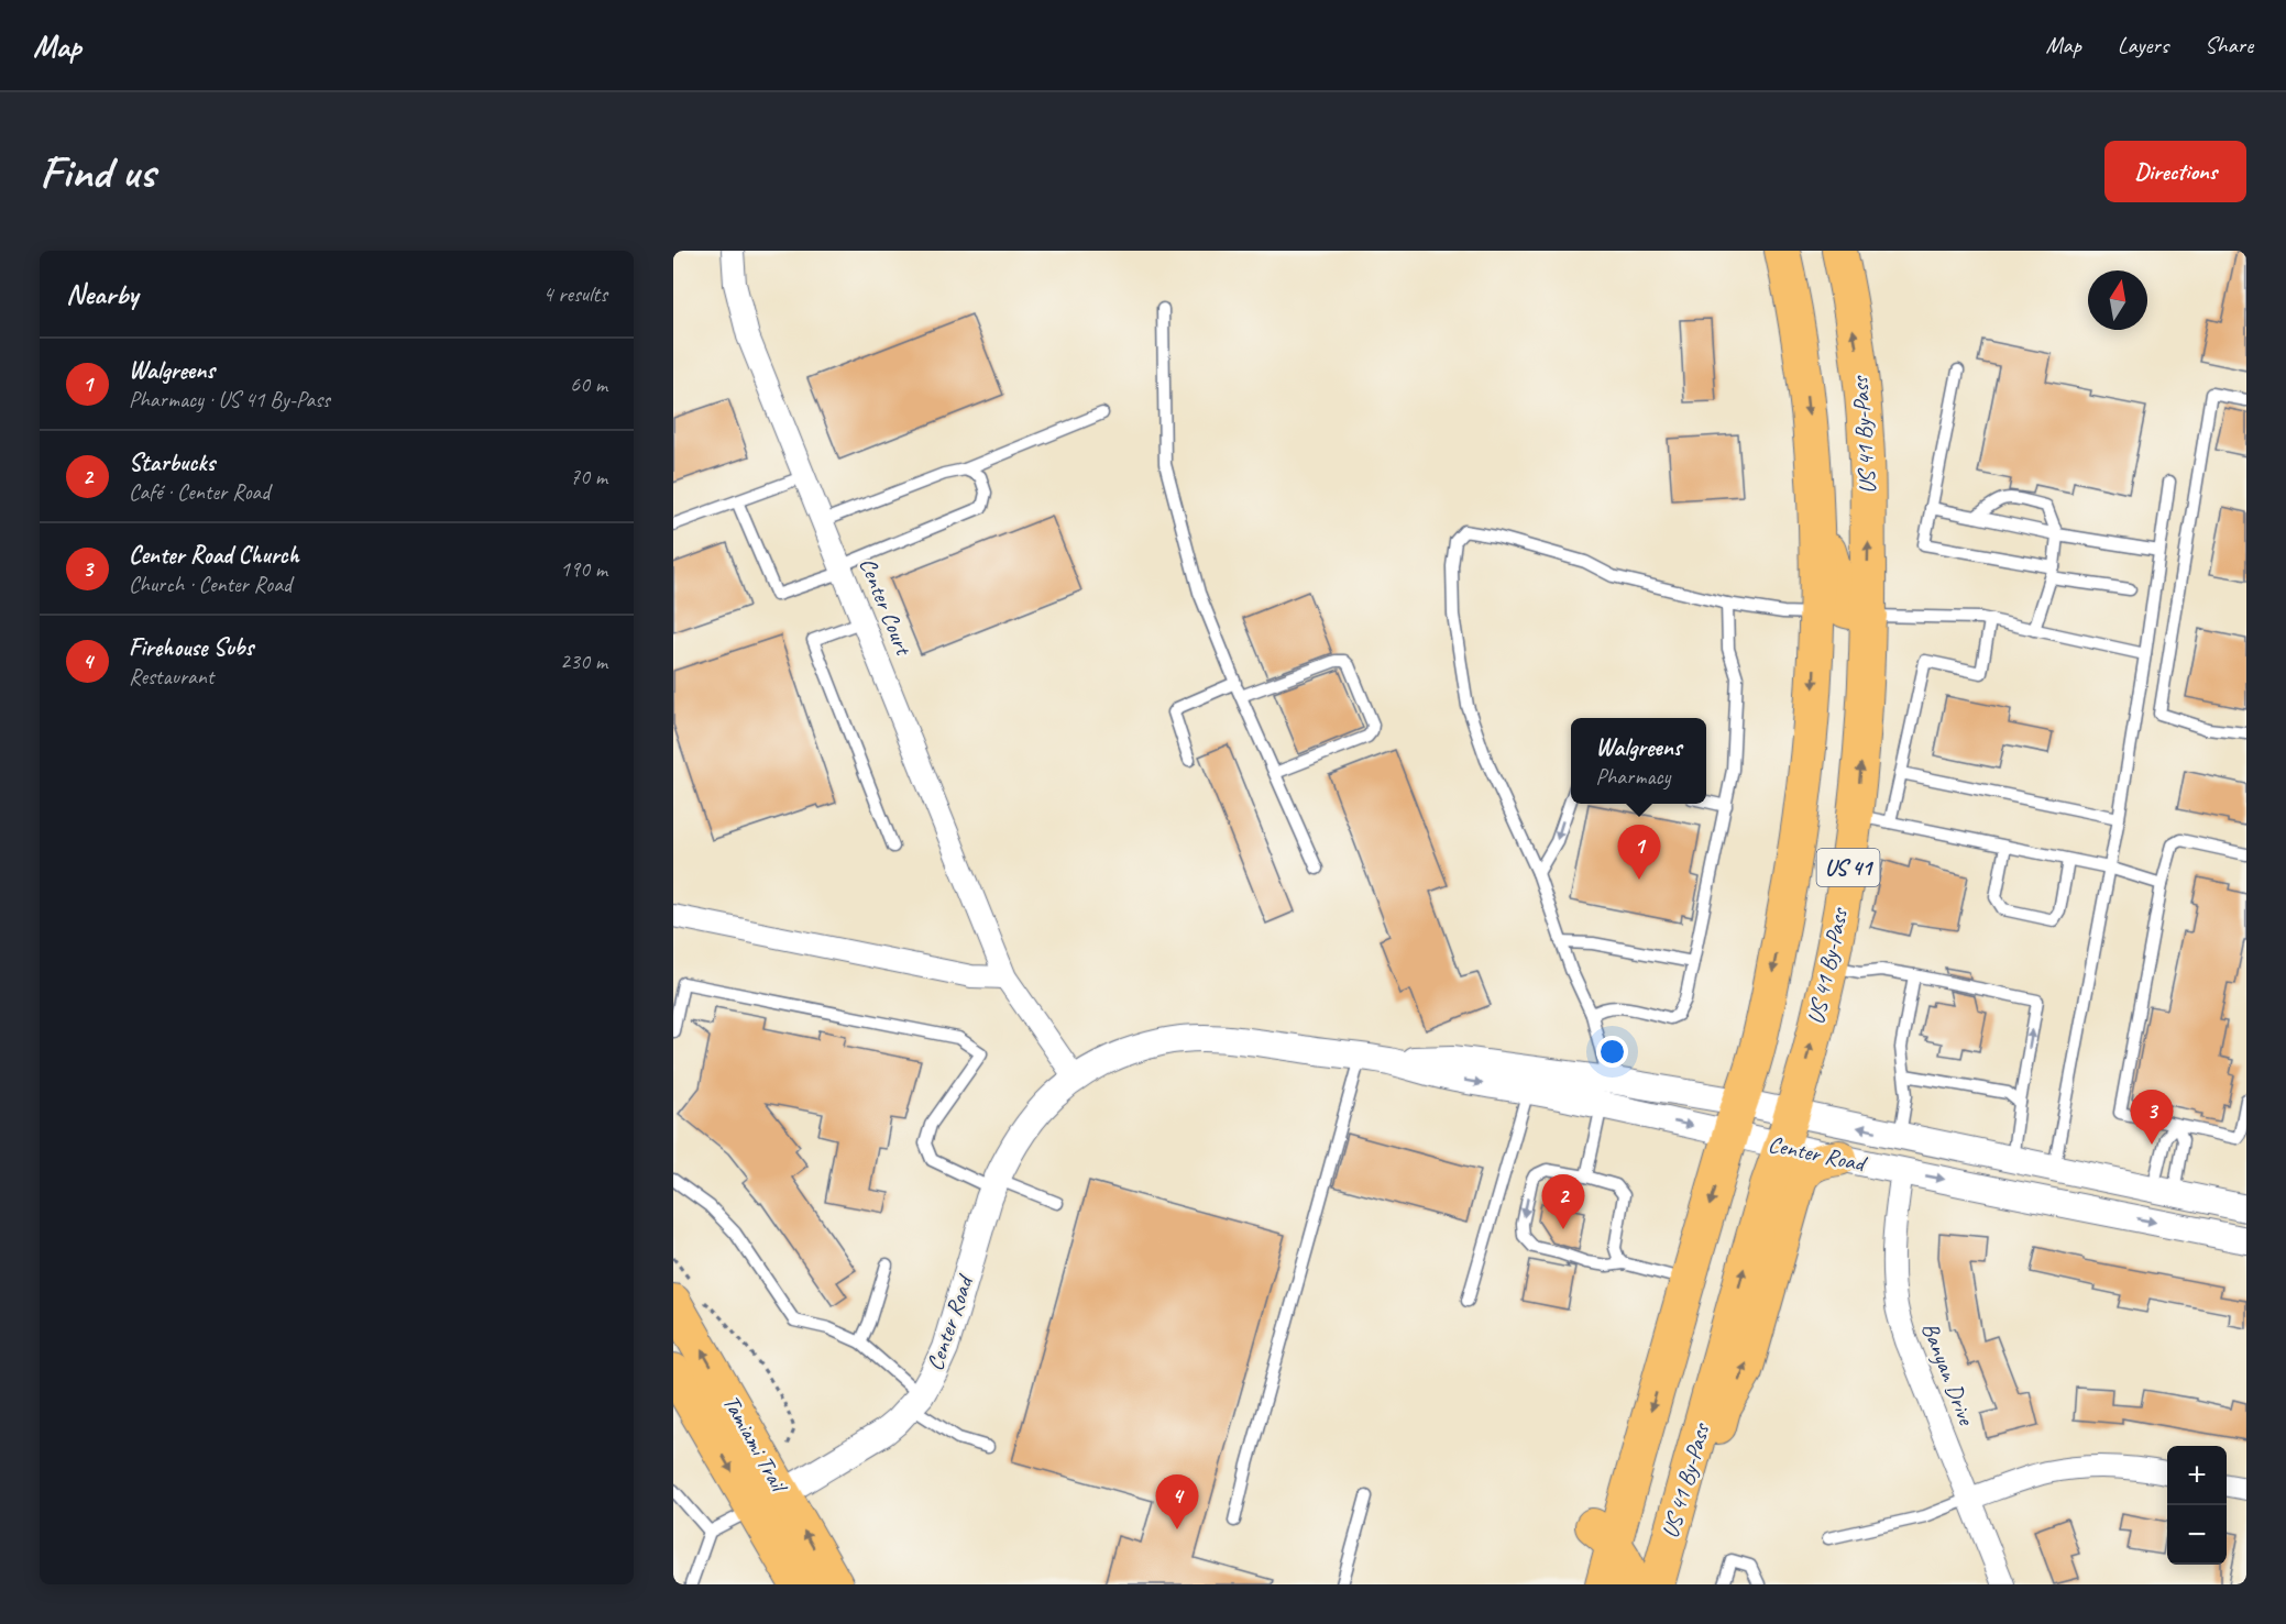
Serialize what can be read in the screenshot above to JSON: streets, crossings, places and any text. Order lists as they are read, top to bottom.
{
  "streets": {
    "main road": ["US 41 By-Pass", "US 41", "Tamiami Trail"],
    "street": ["Center Court", "Center Road", "Banyan Drive"]
  },
  "crossings": [
    ["US 41 By-Pass", "Center Road"],
    ["US 41", "Center Road"],
    ["Center Road", "Banyan Drive"],
    ["Center Road", "Tamiami Trail"]
  ],
  "north": "top",
  "page": {
    "header": "Map",
    "nav": ["Map", "Layers", "Share"],
    "buttons": "Directions",
    "title": "Find us",
    "heading": ["Nearby", "4 results"],
    "list": [
      {
        "mark": "1",
        "name": "Walgreens",
        "note": "Pharmacy · US 41 By-Pass",
        "value": "60 m"
      },
      {
        "mark": "2",
        "name": "Starbucks",
        "note": "Café · Center Road",
        "value": "70 m"
      },
      {
        "mark": "3",
        "name": "Center Road Church",
        "note": "Church · Center Road",
        "value": "190 m"
      },
      {
        "mark": "4",
        "name": "Firehouse Subs",
        "note": "Restaurant",
        "value": "230 m"
      }
    ],
    "popup": ["Walgreens", "Pharmacy"],
    "pins": [
      "1",
      "3",
      "2",
      "4"
    ],
    "map_buttons": ["+", "−"]
  }
}
